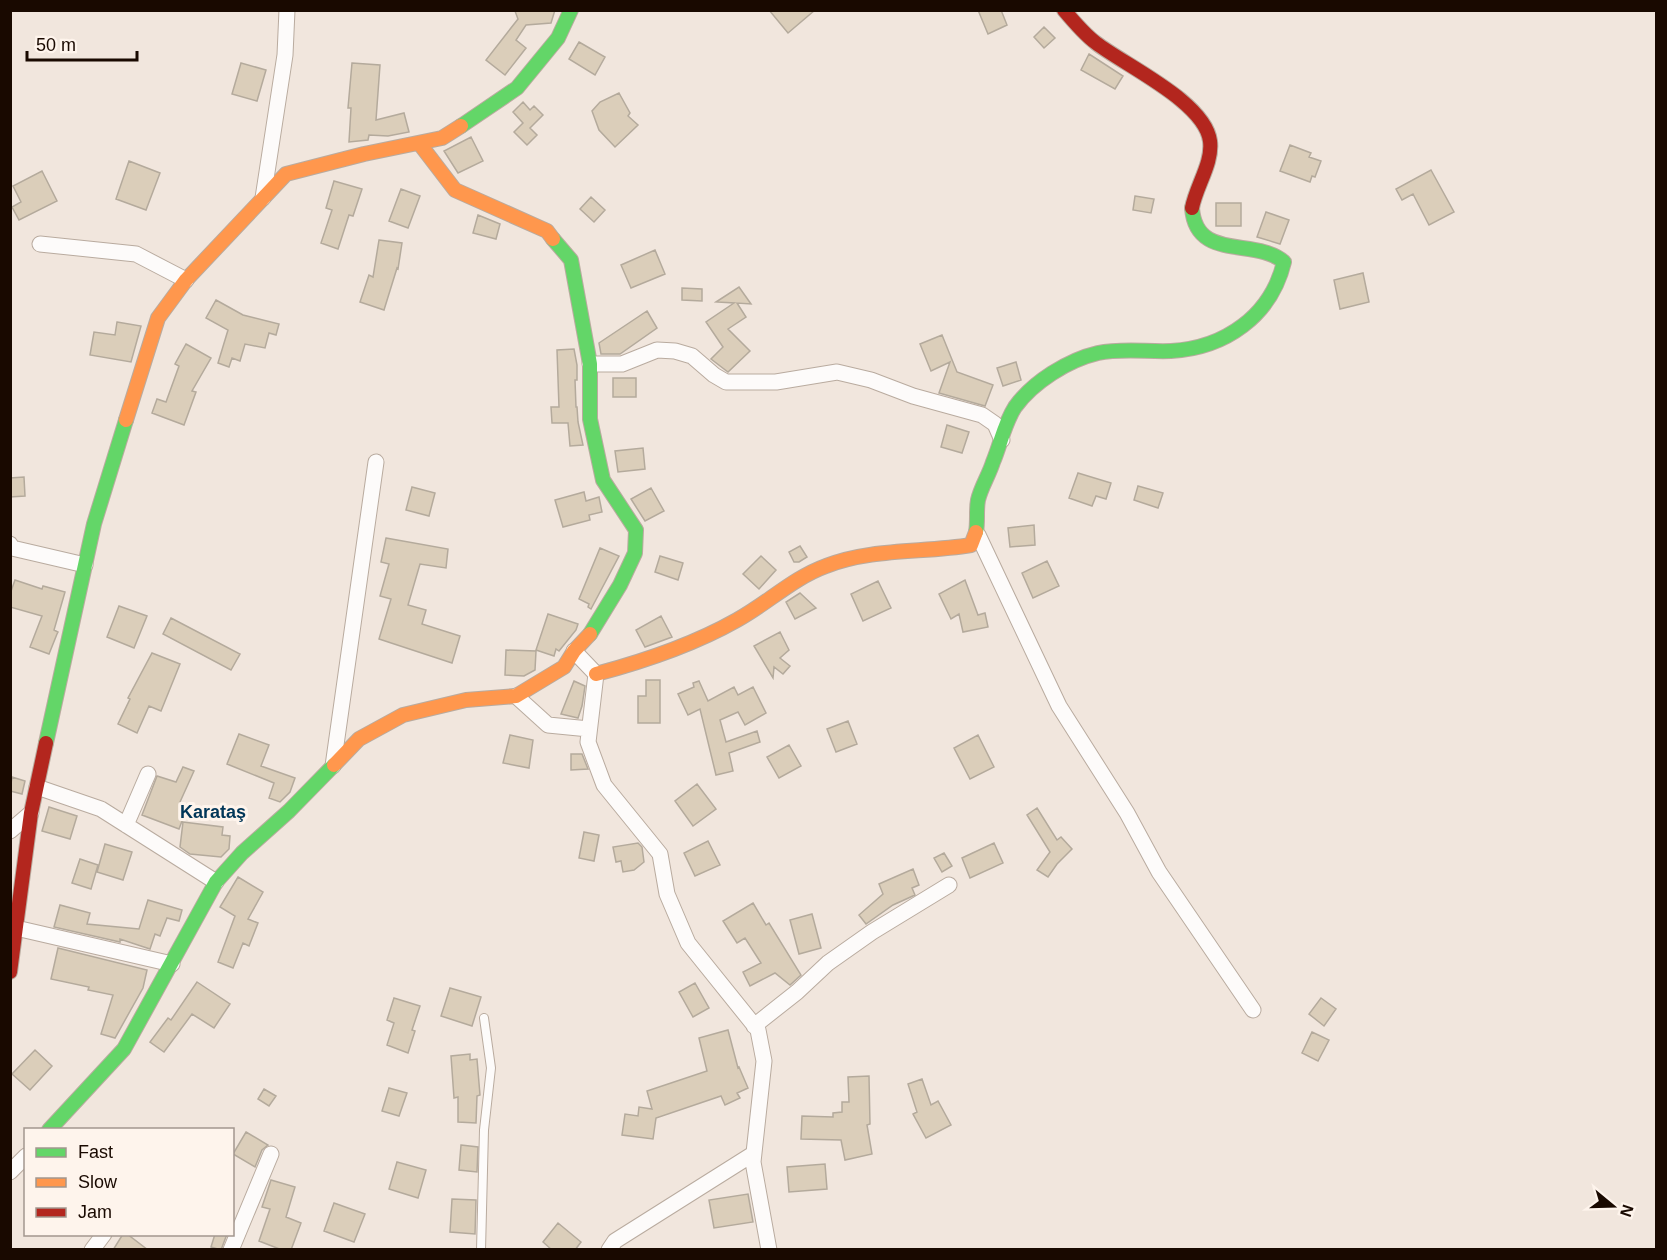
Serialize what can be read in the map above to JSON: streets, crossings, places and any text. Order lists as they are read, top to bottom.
{
  "districts": ["Karataş"],
  "legend": ["Fast", "Slow", "Jam"],
  "scale_bar": "50 m",
  "north": "right"
}
